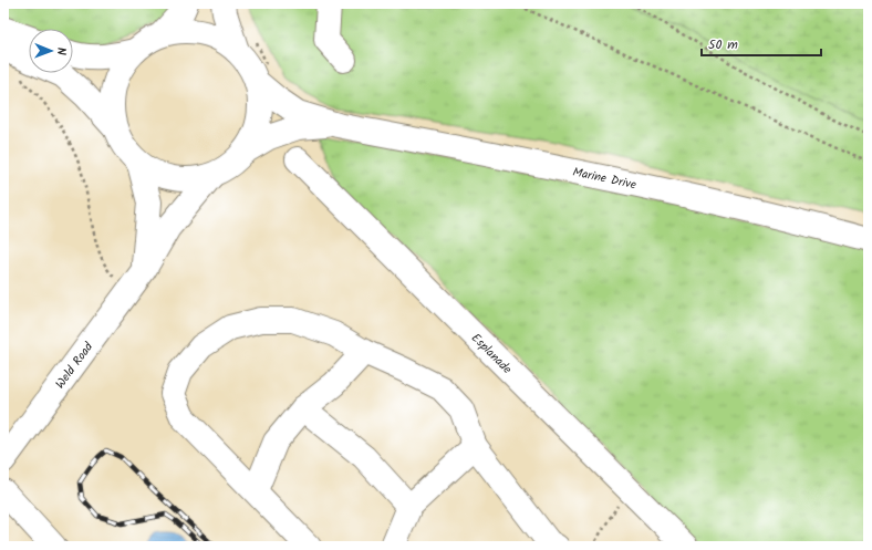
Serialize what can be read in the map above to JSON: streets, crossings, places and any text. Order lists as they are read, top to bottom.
{
  "streets": {
    "street": ["Marine Drive", "Esplanade", "Weld Road"]
  },
  "crossings": [
    ["Marine Drive", "Weld Road"]
  ],
  "scale_bar": "50 m",
  "north": "right"
}
